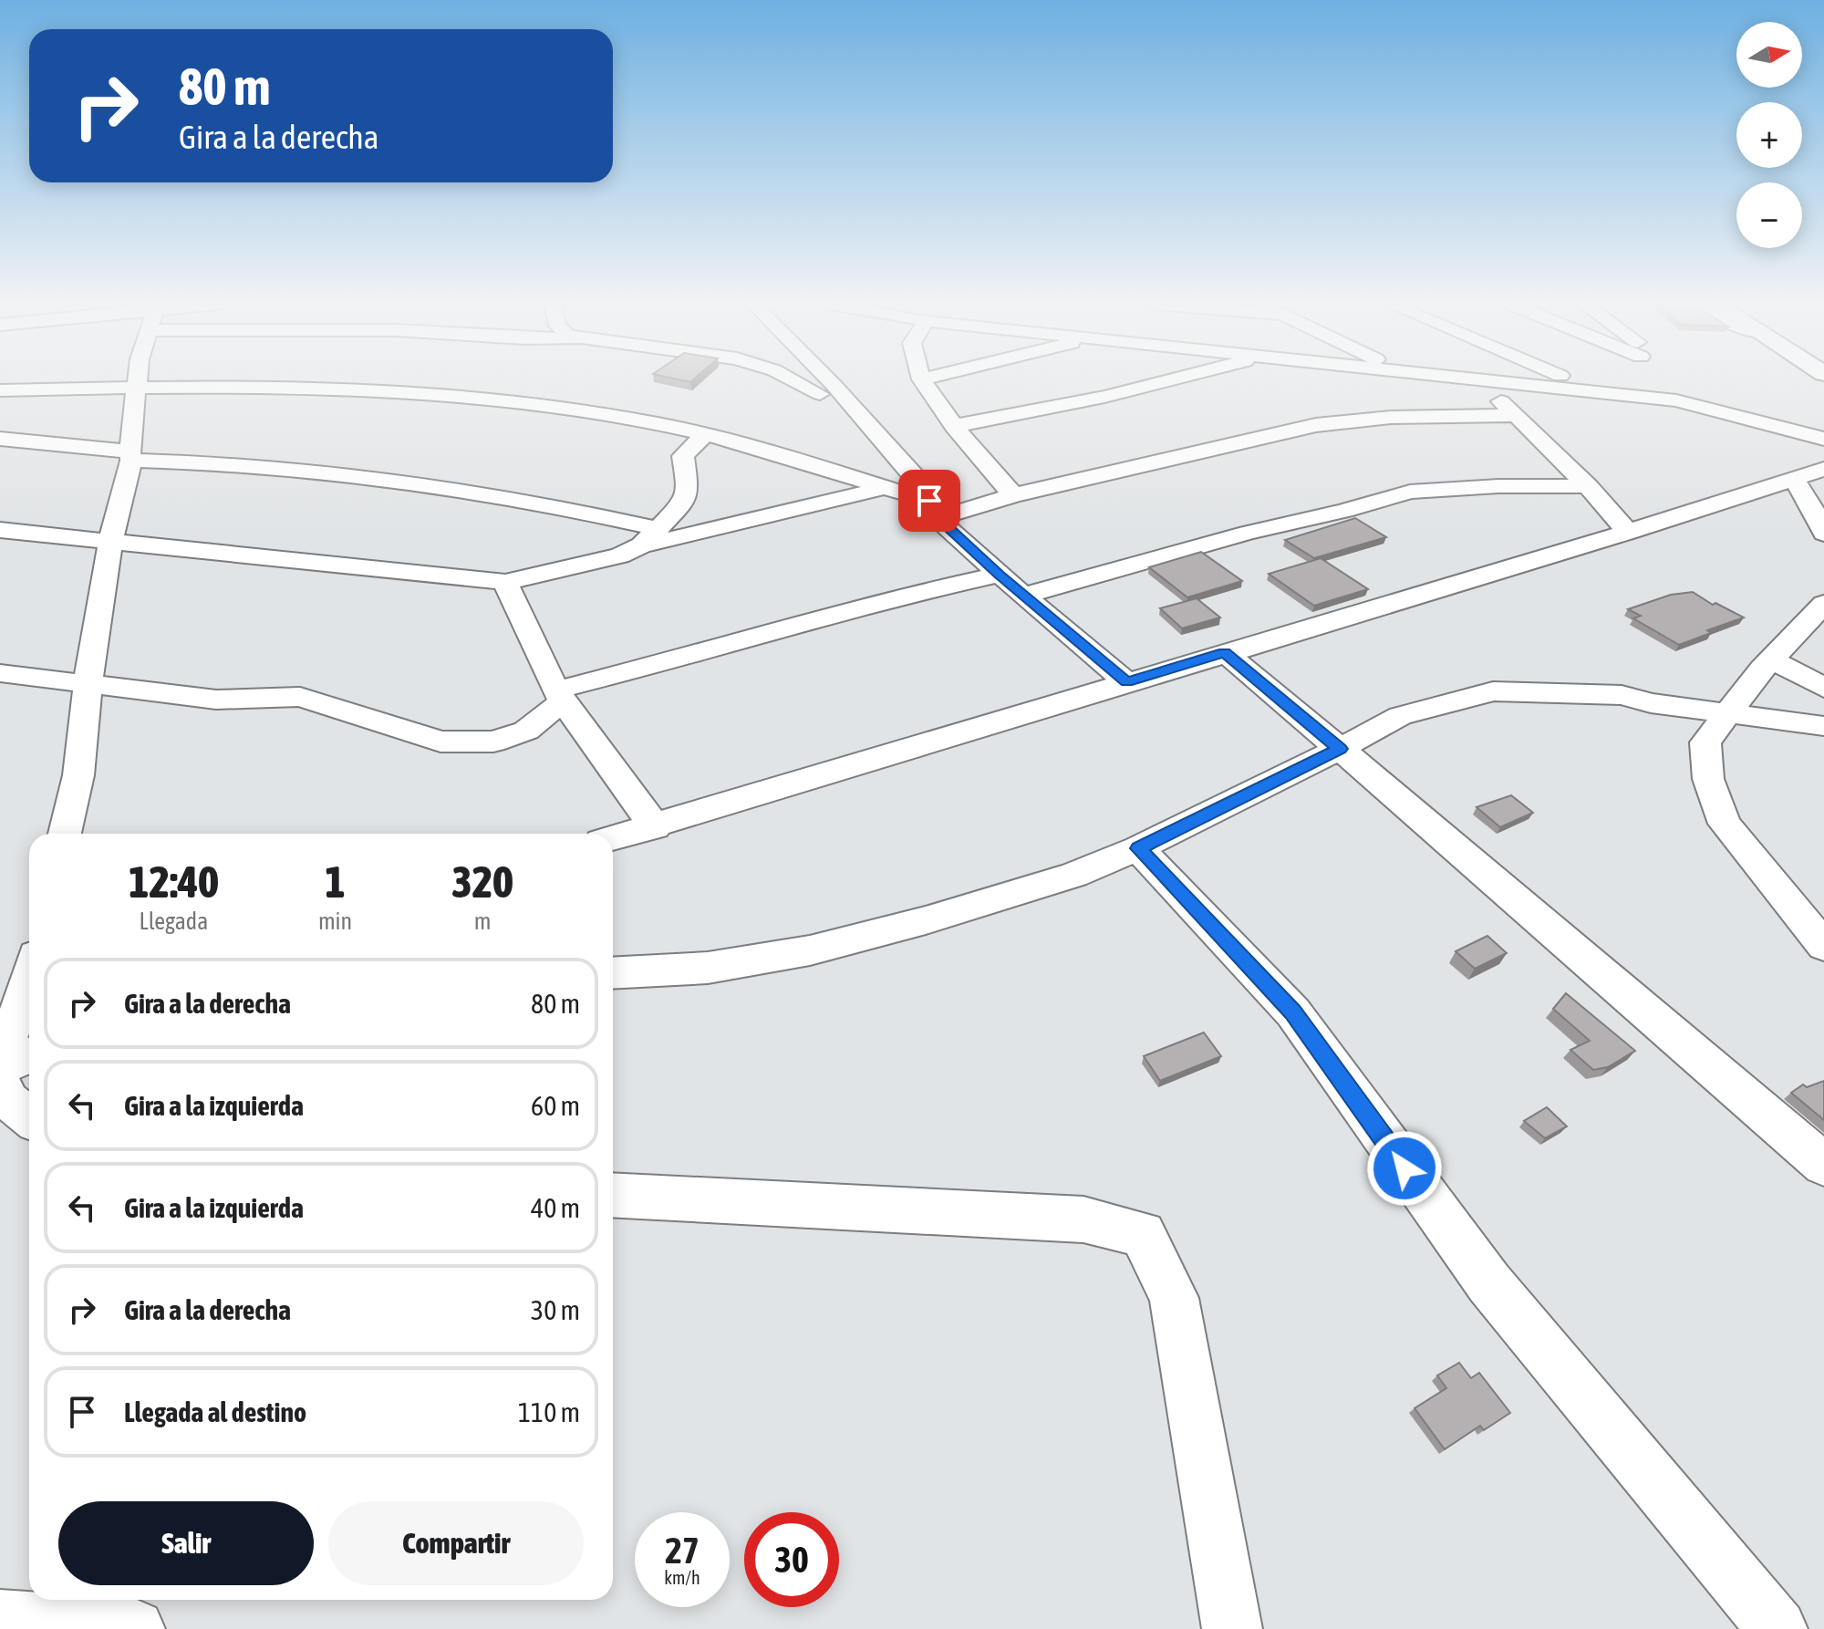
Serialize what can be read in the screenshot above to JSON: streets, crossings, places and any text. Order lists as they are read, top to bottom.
{
  "north": "right",
  "page": {
    "map_buttons": ["+", "−"],
    "turn": ["80 m", "Gira a la derecha"],
    "eta": [
      "12:40",
      "Llegada",
      "1",
      "min",
      "320",
      "m"
    ],
    "list": [
      {
        "name": "Gira a la derecha",
        "value": "80 m"
      },
      {
        "name": "Gira a la izquierda",
        "value": "60 m"
      },
      {
        "name": "Gira a la izquierda",
        "value": "40 m"
      },
      {
        "name": "Gira a la derecha",
        "value": "30 m"
      },
      {
        "name": "Llegada al destino",
        "value": "110 m"
      }
    ],
    "buttons": ["Salir", "Compartir"],
    "speed": "27 km/h",
    "limit": "30"
  }
}
